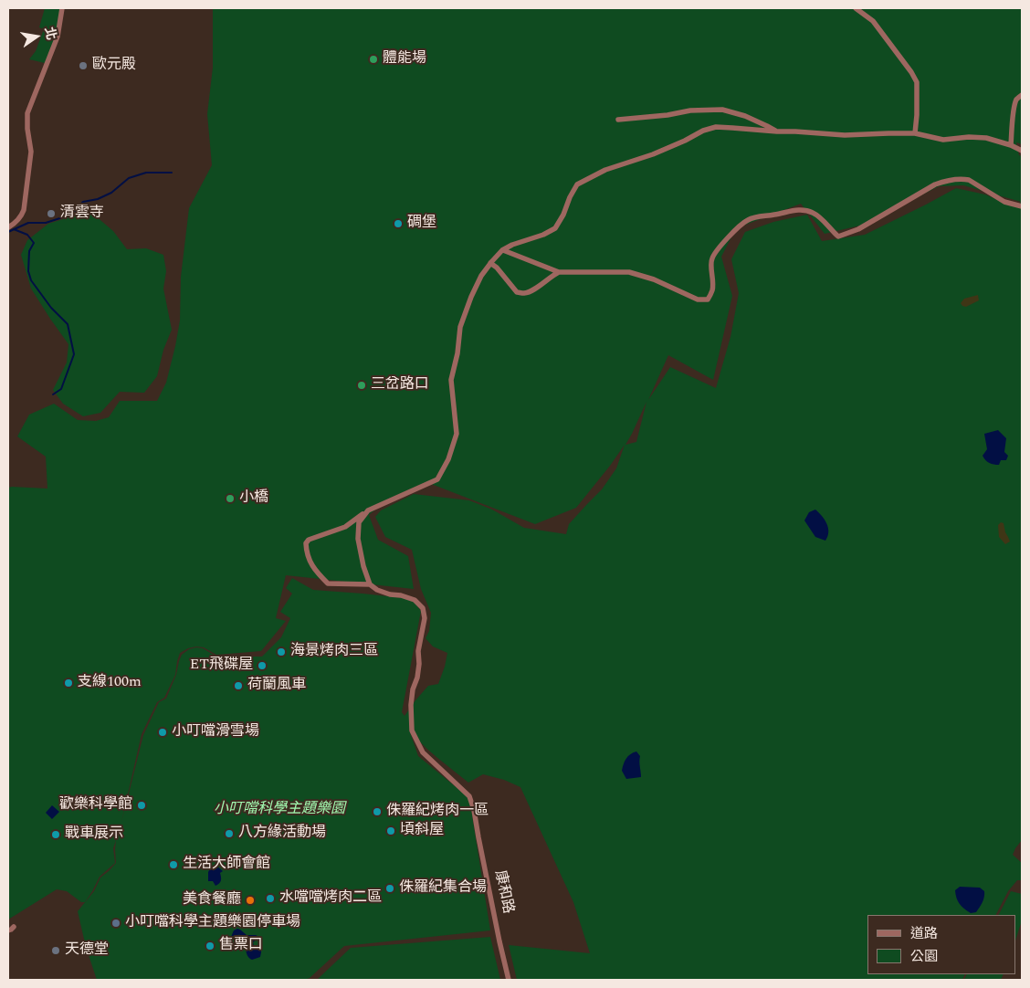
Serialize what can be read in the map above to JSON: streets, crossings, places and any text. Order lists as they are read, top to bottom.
{
  "streets": {
    "street": ["康和路"]
  },
  "parks": ["小叮噹科學主題樂園"],
  "places": [
    "體能場",
    "歐元殿",
    "清雲寺",
    "碉堡",
    "三岔路口",
    "小橋",
    "海景烤肉三區",
    "ET飛碟屋",
    "支線100m",
    "荷蘭風車",
    "小叮噹滑雪場",
    "歡樂科學館",
    "侏羅紀烤肉一區",
    "頃斜屋",
    "八方緣活動場",
    "戰車展示",
    "生活大師會館",
    "侏羅紀集合場",
    "水噹噹烤肉二區",
    "美食餐廳",
    "小叮噹科學主題樂園停車場",
    "售票口",
    "天德堂"
  ],
  "legend": ["道路", "公園"],
  "north": "right"
}
